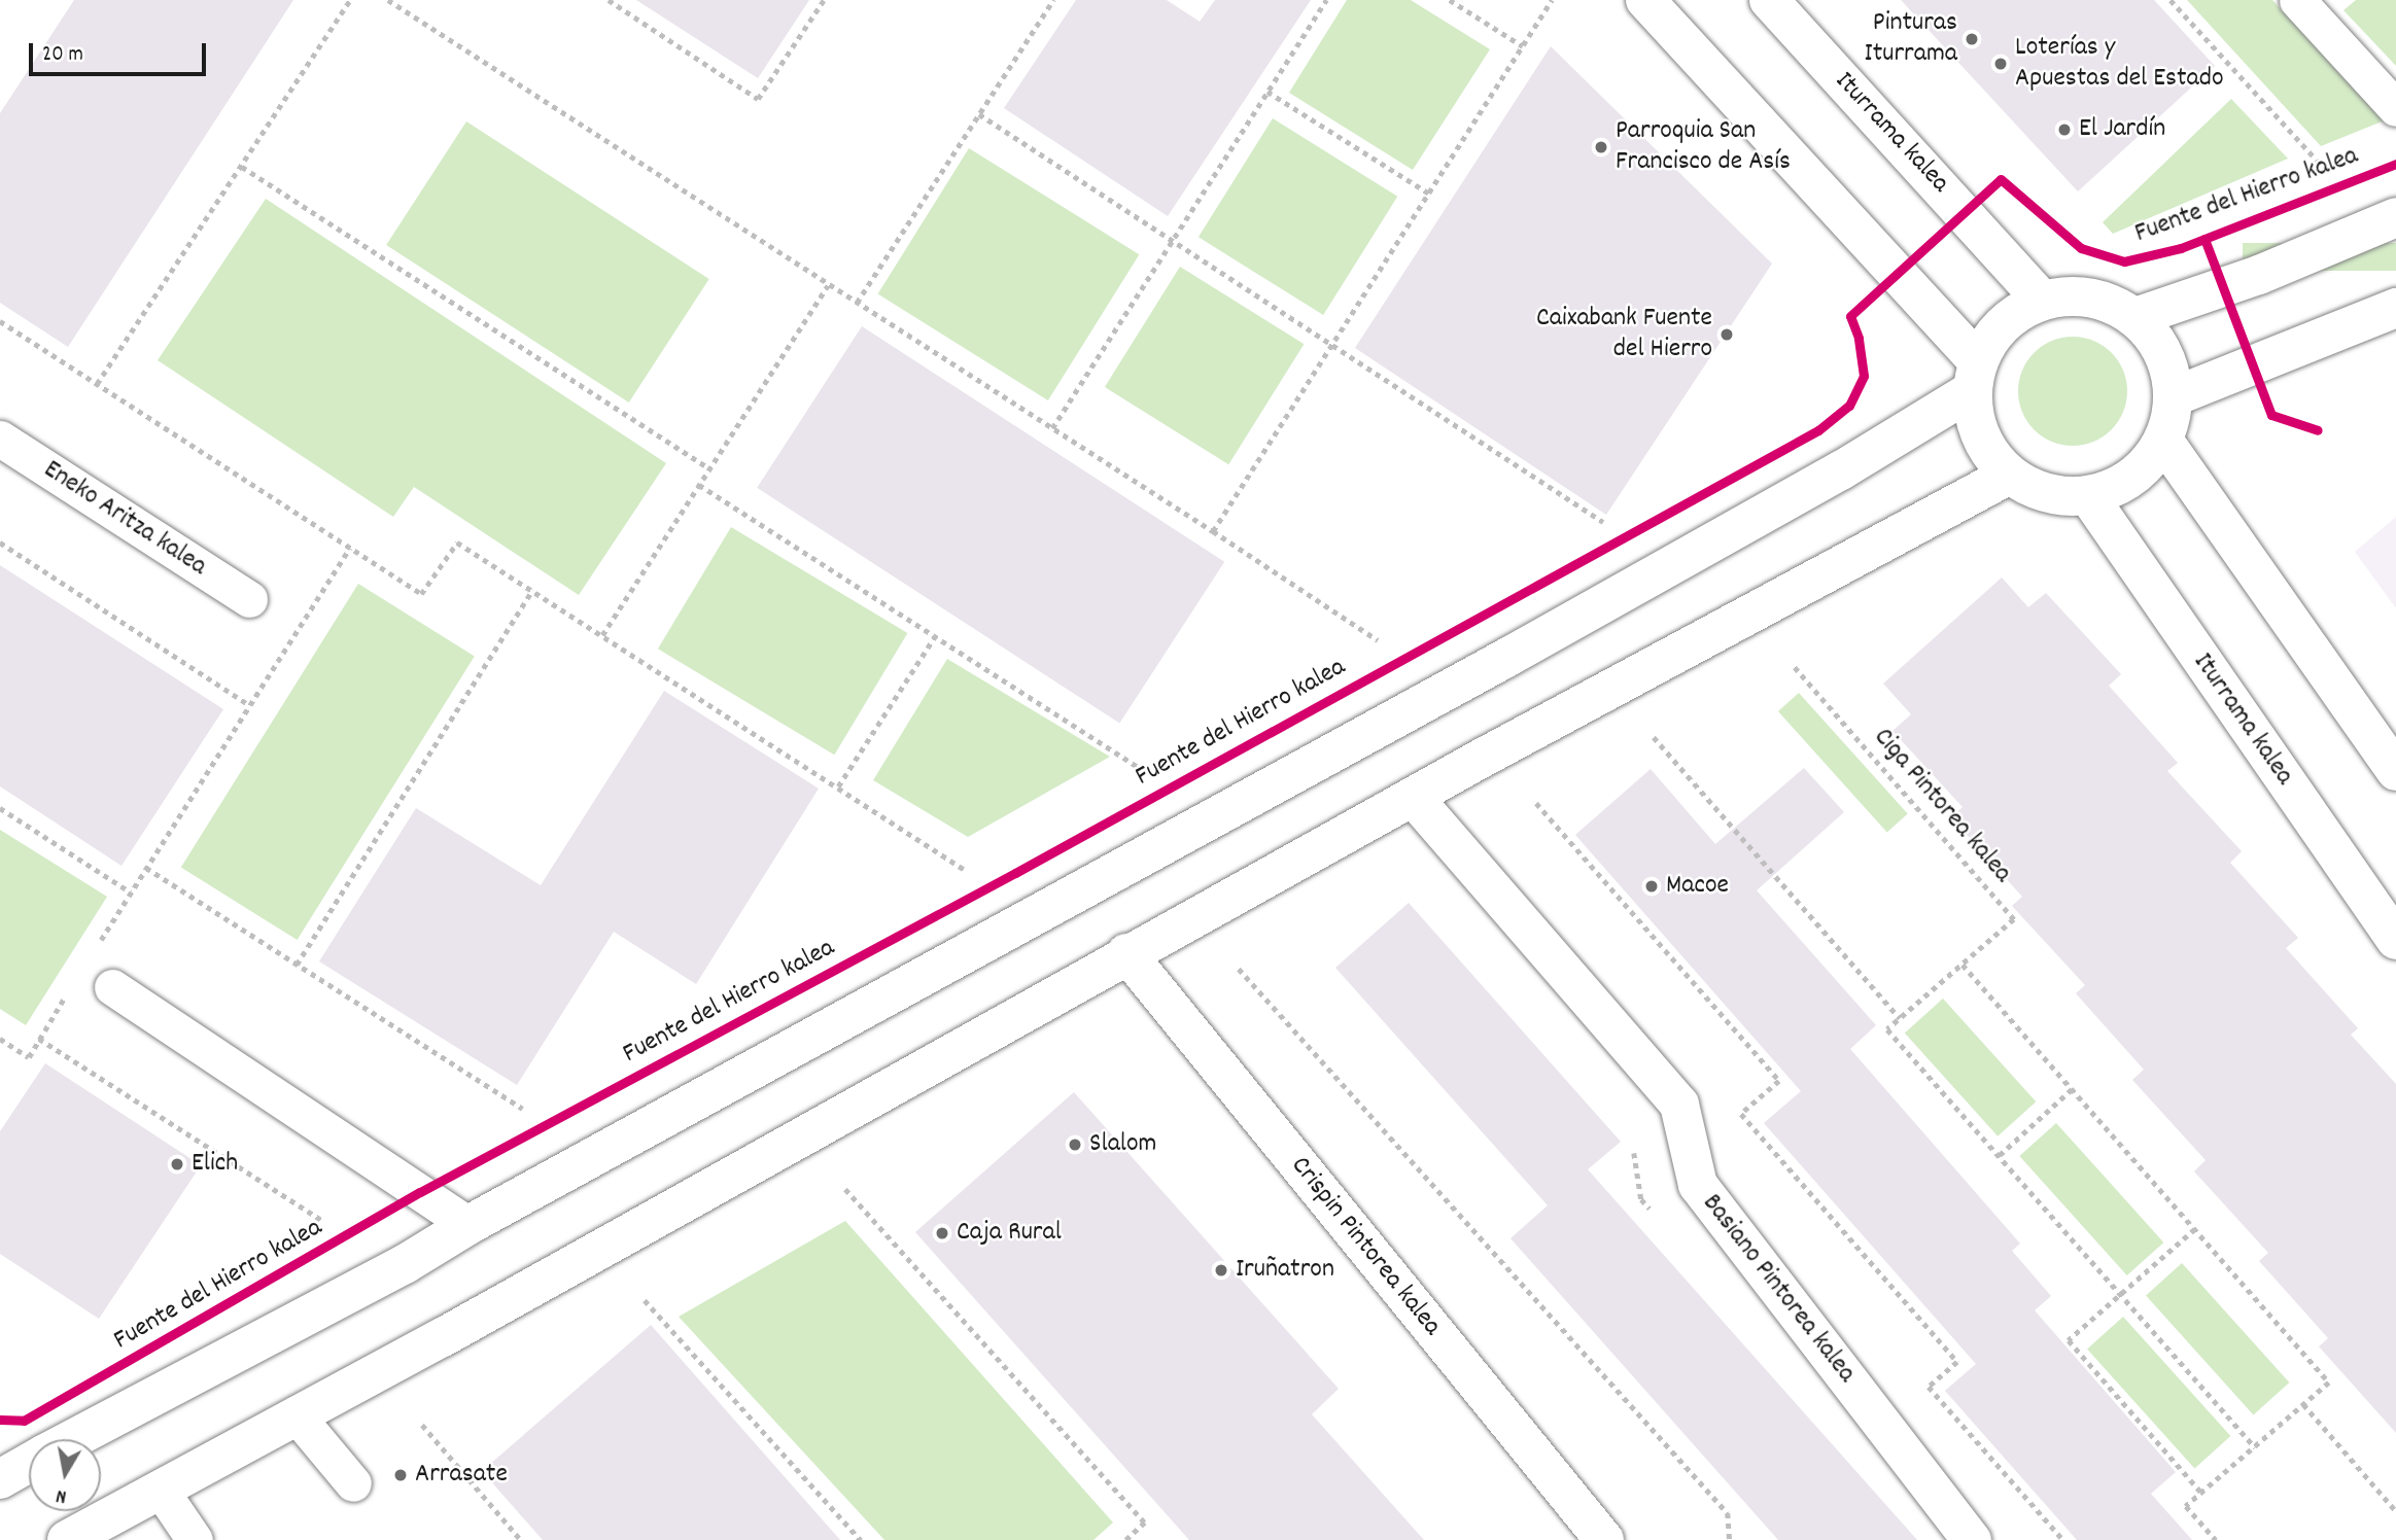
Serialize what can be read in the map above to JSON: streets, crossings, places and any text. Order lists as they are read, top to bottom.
{
  "streets": {
    "main road": ["Iturrama kalea", "Crispin Pintorea kalea", "Basiano Pintorea kalea"],
    "lane": ["Eneko Aritza kalea"],
    "path": ["Ciga Pintorea kalea"],
    "cycle path": ["Fuente del Hierro kalea"]
  },
  "places": [
    "Pinturas Iturrama",
    "Loterías y Apuestas del Estado",
    "El Jardín",
    "Parroquia San Francisco de Asís",
    "Caixabank Fuente del Hierro",
    "Macoe",
    "Slalom",
    "Elich",
    "Caja Rural",
    "Iruñatron",
    "Arrasate"
  ],
  "scale_bar": "20 m",
  "north": "bottom"
}
